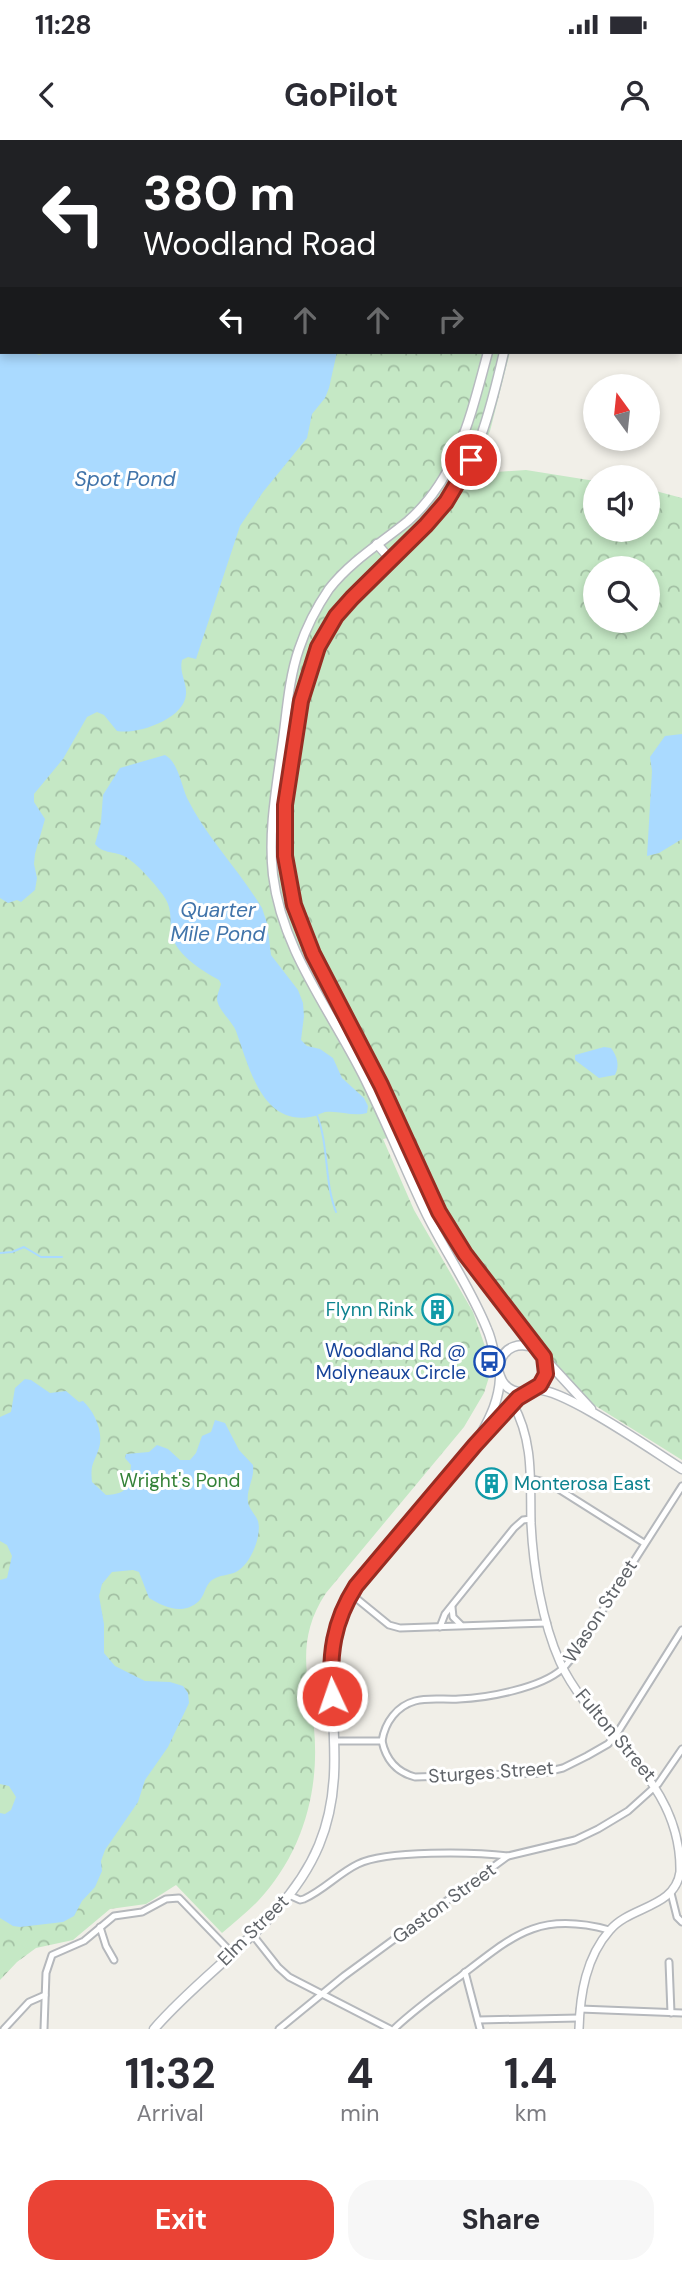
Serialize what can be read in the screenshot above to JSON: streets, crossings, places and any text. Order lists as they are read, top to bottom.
{
  "streets": {
    "main road": ["Elm Street"],
    "street": [
      "Wason Street",
      "Fulton Street",
      "Sturges Street",
      "Gaston Street"
    ]
  },
  "crossings": [
    ["Wason Street", "Fulton Street"],
    ["Wason Street", "Sturges Street"],
    ["Fulton Street", "Sturges Street"],
    ["Fulton Street", "Gaston Street"],
    ["Fulton Street", "Elm Street"]
  ],
  "water": ["Spot Pond", "Quarter Mile Pond"],
  "parks": ["Wright's Pond"],
  "places": {
    "building": ["Flynn Rink", "Monterosa East"],
    "bus stop": ["Woodland Rd @ Molyneaux Circle"]
  },
  "north": "top",
  "page": {
    "status": "11:28",
    "header": "GoPilot",
    "turn": ["380 m", "Woodland Road"],
    "eta": [
      "11:32",
      "Arrival",
      "4",
      "min",
      "1.4",
      "km"
    ],
    "buttons": ["Exit", "Share"]
  }
}
